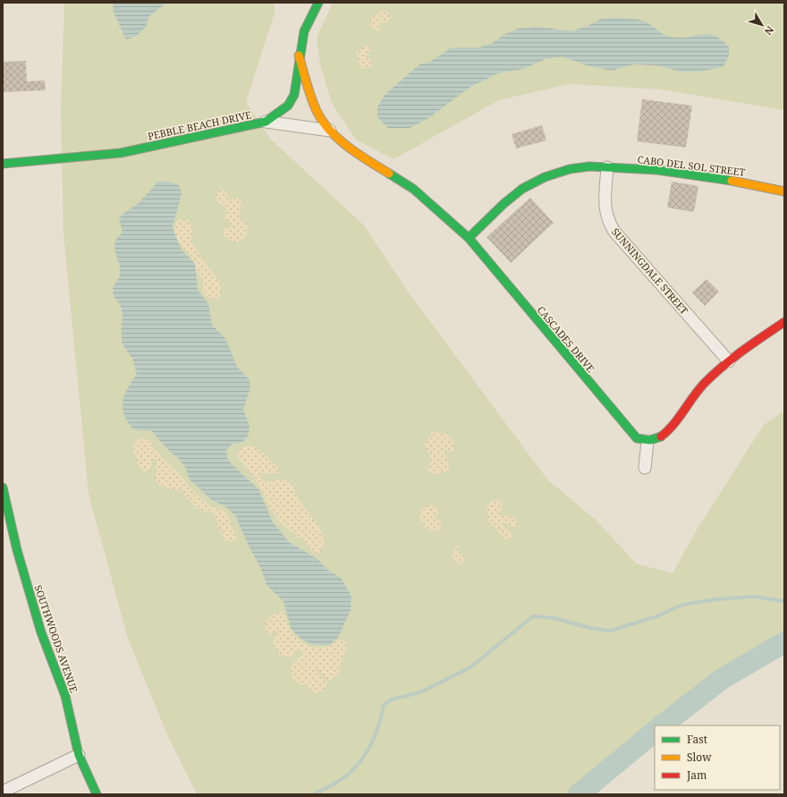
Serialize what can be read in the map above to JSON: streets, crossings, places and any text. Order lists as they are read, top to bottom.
{
  "streets": {
    "street": [
      "PEBBLE BEACH DRIVE",
      "CABO DEL SOL STREET",
      "SUNNINGDALE STREET",
      "CASCADES DRIVE",
      "SOUTHWOODS AVENUE"
    ]
  },
  "crossings": [
    ["PEBBLE BEACH DRIVE", "CASCADES DRIVE"],
    ["CABO DEL SOL STREET", "SUNNINGDALE STREET"],
    ["CABO DEL SOL STREET", "CASCADES DRIVE"]
  ],
  "legend": ["Fast", "Slow", "Jam"],
  "north": "bottom right"
}
